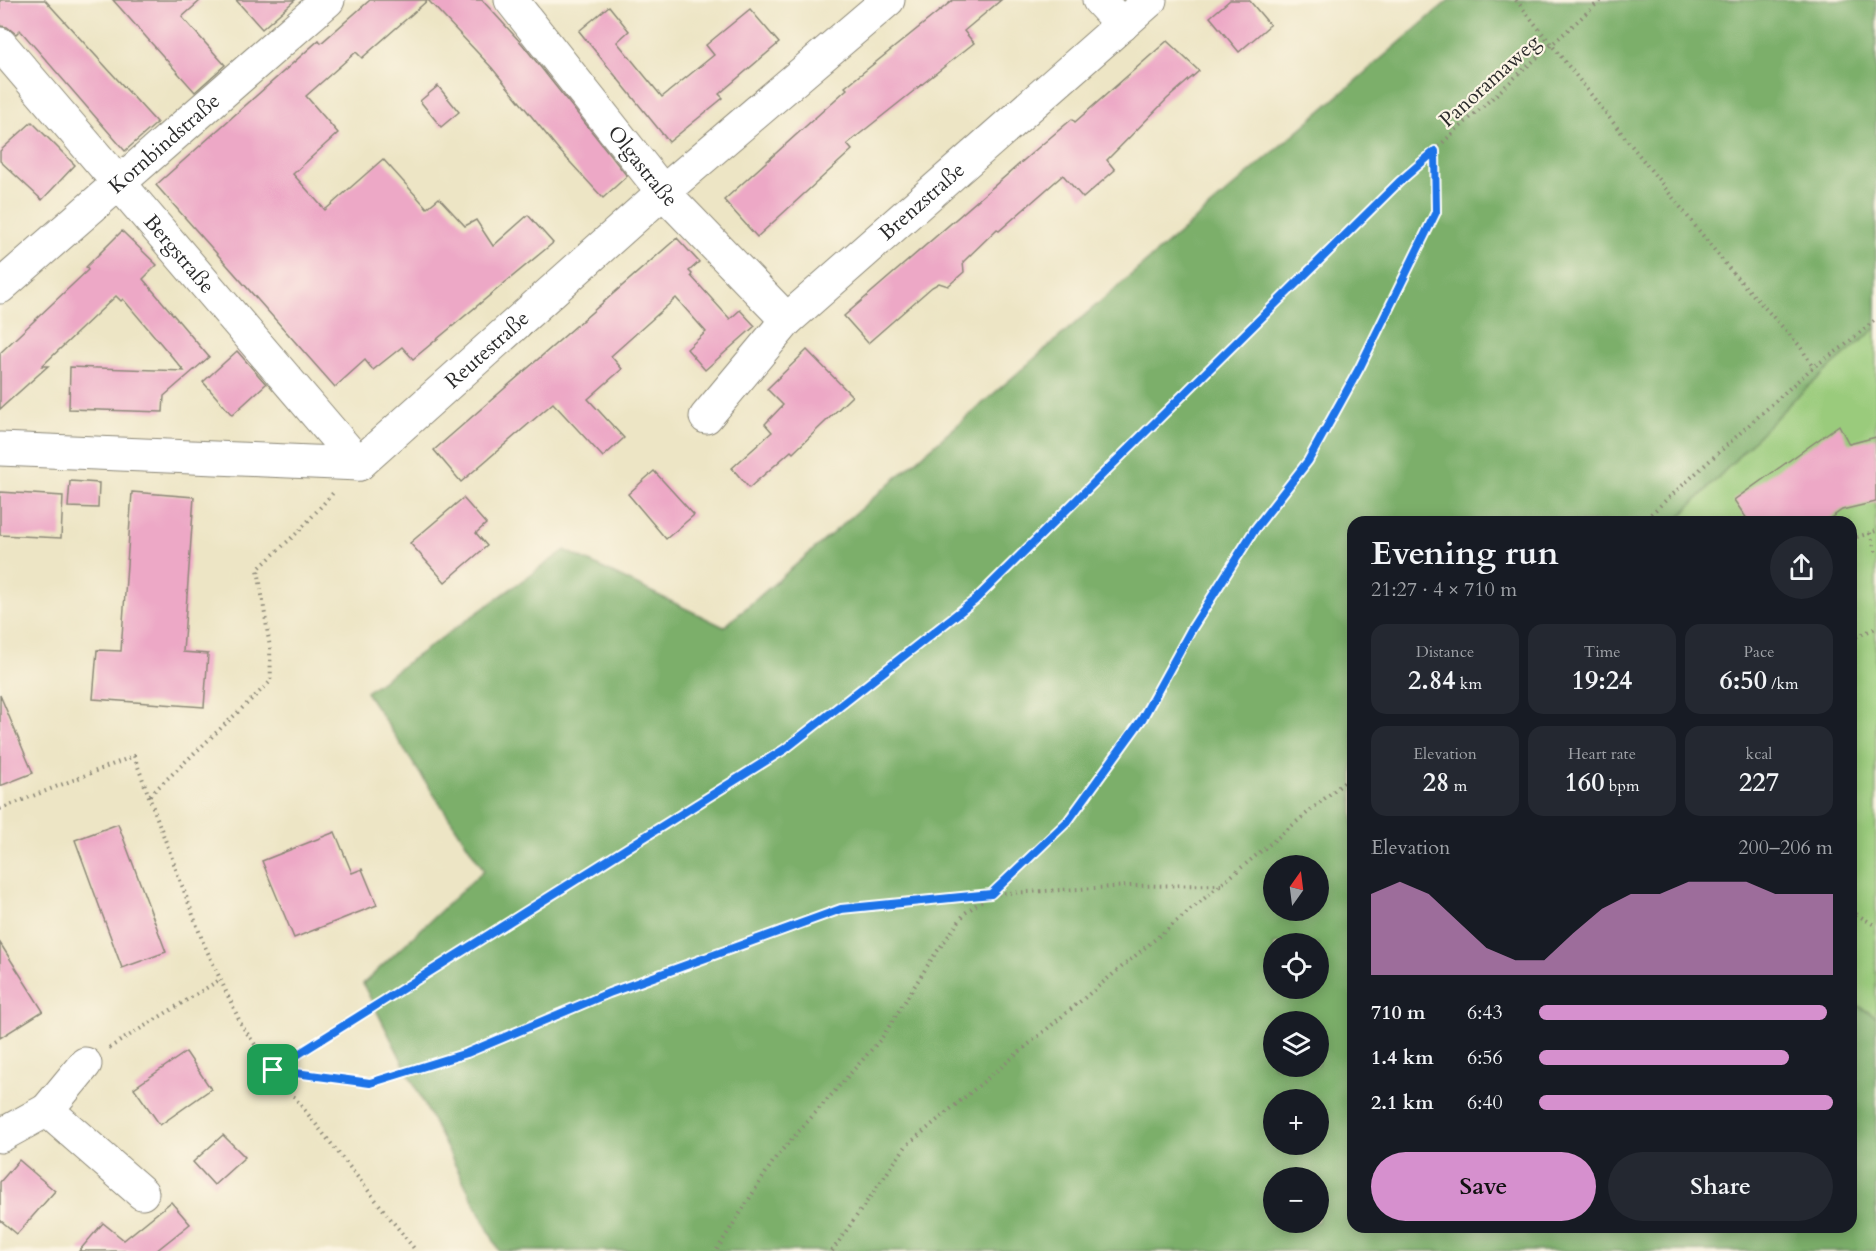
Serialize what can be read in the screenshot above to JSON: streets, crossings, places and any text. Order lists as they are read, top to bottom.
{
  "streets": {
    "street": [
      "Kornbindstraße",
      "Olgastraße",
      "Brenzstraße",
      "Bergstraße",
      "Reutestraße"
    ],
    "path": ["Panoramaweg"]
  },
  "crossings": [
    ["Kornbindstraße", "Bergstraße"],
    ["Olgastraße", "Brenzstraße"],
    ["Olgastraße", "Reutestraße"],
    ["Bergstraße", "Reutestraße"]
  ],
  "north": "top",
  "page": {
    "heading": ["Evening run", "21:27 · 4 × 710 m"],
    "stats": [
      ["Distance", "2.84 km"],
      ["Time", "19:24"],
      ["Pace", "6:50 /km"],
      ["Elevation", "28 m"],
      ["Heart rate", "160 bpm"],
      ["kcal", "227"]
    ],
    "chart": ["Elevation", "200–206 m"],
    "map_buttons": ["+", "−"],
    "list": [
      {
        "name": "710 m",
        "note": "6:43"
      },
      {
        "name": "1.4 km",
        "note": "6:56"
      },
      {
        "name": "2.1 km",
        "note": "6:40"
      }
    ],
    "buttons": ["Save", "Share"]
  }
}
